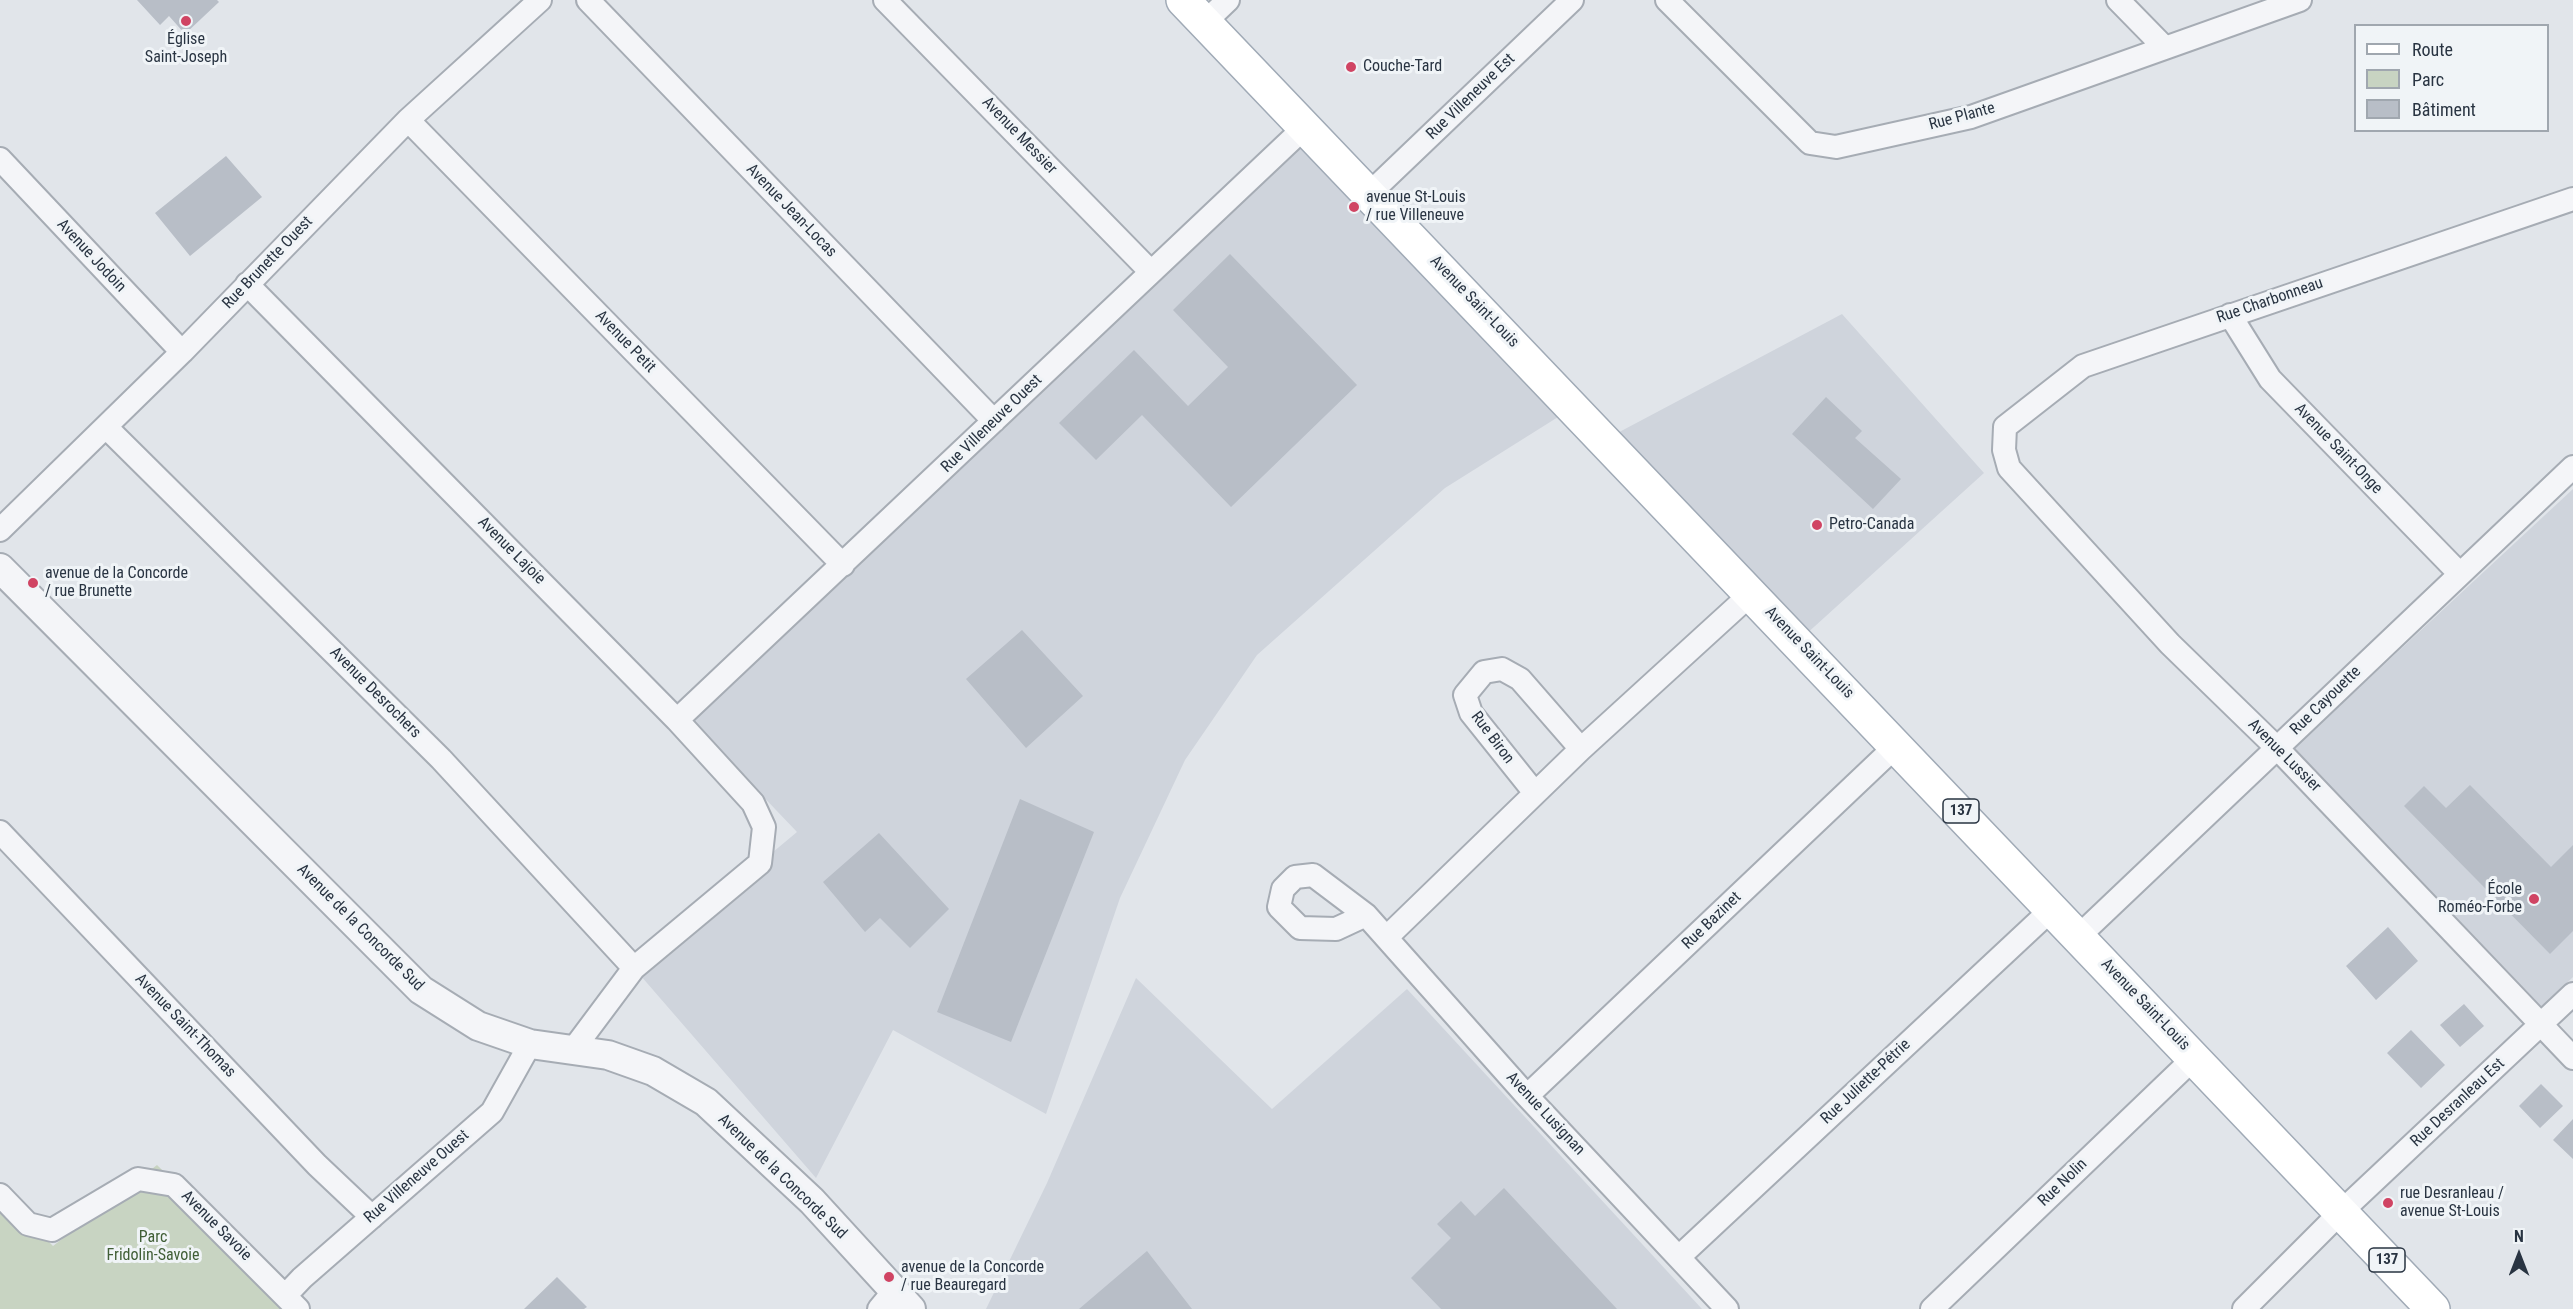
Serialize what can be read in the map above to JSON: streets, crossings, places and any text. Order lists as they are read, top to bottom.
{
  "streets": {
    "main road": ["Avenue Saint-Louis", "137"],
    "street": [
      "Rue Villeneuve Est",
      "Rue Plante",
      "Avenue Messier",
      "Avenue Jean-Locas",
      "Avenue Jodoin",
      "Rue Brunette Ouest",
      "Rue Charbonneau",
      "Avenue Petit",
      "Rue Villeneuve Ouest",
      "Avenue Saint-Onge",
      "Avenue Lajoie",
      "Avenue Desrochers",
      "Rue Cayouette",
      "Rue Biron",
      "Avenue Lussier",
      "Rue Bazinet",
      "Avenue de la Concorde Sud",
      "Avenue Saint-Thomas",
      "Rue Juliette-Pétrie",
      "Rue Desranleau Est",
      "Avenue Lusignan",
      "Rue Nolin",
      "Avenue Savoie"
    ]
  },
  "crossings": [
    ["Rue Villeneuve Est", "Avenue Saint-Louis"],
    ["Avenue Messier", "Rue Villeneuve Ouest"],
    ["Avenue Jean-Locas", "Rue Villeneuve Ouest"],
    ["Avenue Jodoin", "Rue Brunette Ouest"],
    ["Rue Brunette Ouest", "Avenue Petit"],
    ["Rue Brunette Ouest", "Avenue Lajoie"],
    ["Rue Brunette Ouest", "Avenue Desrochers"],
    ["Rue Charbonneau", "Avenue Saint-Onge"],
    ["Rue Charbonneau", "Avenue Lussier"],
    ["Avenue Saint-Louis", "Rue Villeneuve Ouest"],
    ["Avenue Saint-Louis", "Rue Cayouette"],
    ["Avenue Saint-Louis", "Rue Bazinet"],
    ["Avenue Saint-Louis", "Rue Juliette-Pétrie"],
    ["Avenue Saint-Louis", "Rue Desranleau Est"],
    ["Avenue Saint-Louis", "Rue Nolin"],
    ["Avenue Petit", "Rue Villeneuve Ouest"],
    ["Rue Villeneuve Ouest", "Avenue Lajoie"],
    ["Rue Villeneuve Ouest", "Avenue de la Concorde Sud"],
    ["Rue Villeneuve Ouest", "Avenue Saint-Thomas"],
    ["Rue Villeneuve Ouest", "Avenue Savoie"],
    ["Avenue Saint-Onge", "Rue Cayouette"],
    ["Avenue Lajoie", "Avenue Desrochers"],
    ["Rue Cayouette", "Avenue Lussier"],
    ["Avenue Lussier", "Rue Desranleau Est"],
    ["Rue Bazinet", "Avenue Lusignan"],
    ["Rue Juliette-Pétrie", "Avenue Lusignan"]
  ],
  "parks": ["Parc Fridolin-Savoie"],
  "places": [
    "Église Saint-Joseph",
    "Couche-Tard",
    "avenue St-Louis / rue Villeneuve",
    "Petro-Canada",
    "avenue de la Concorde / rue Brunette",
    "École Roméo-Forbe",
    "rue Desranleau / avenue St-Louis",
    "avenue de la Concorde / rue Beauregard"
  ],
  "legend": ["Route", "Parc", "Bâtiment"],
  "north": "top"
}
